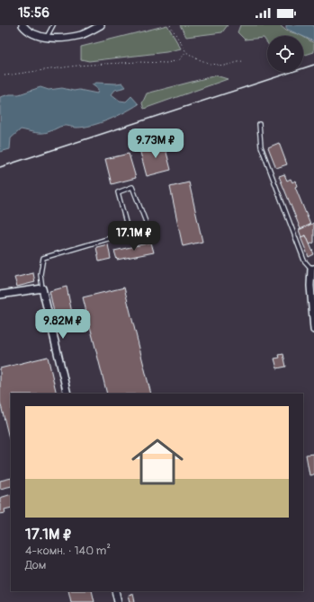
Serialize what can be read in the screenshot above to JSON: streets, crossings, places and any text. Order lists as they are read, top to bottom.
{
  "page": {
    "status": "15:56",
    "price": ["9.73M ₽", "17.1M ₽", "9.82M ₽"],
    "list": [
      {
        "name": "17.1M ₽",
        "note": "4-комн. · 140 m² · Дом"
      }
    ]
  }
}
